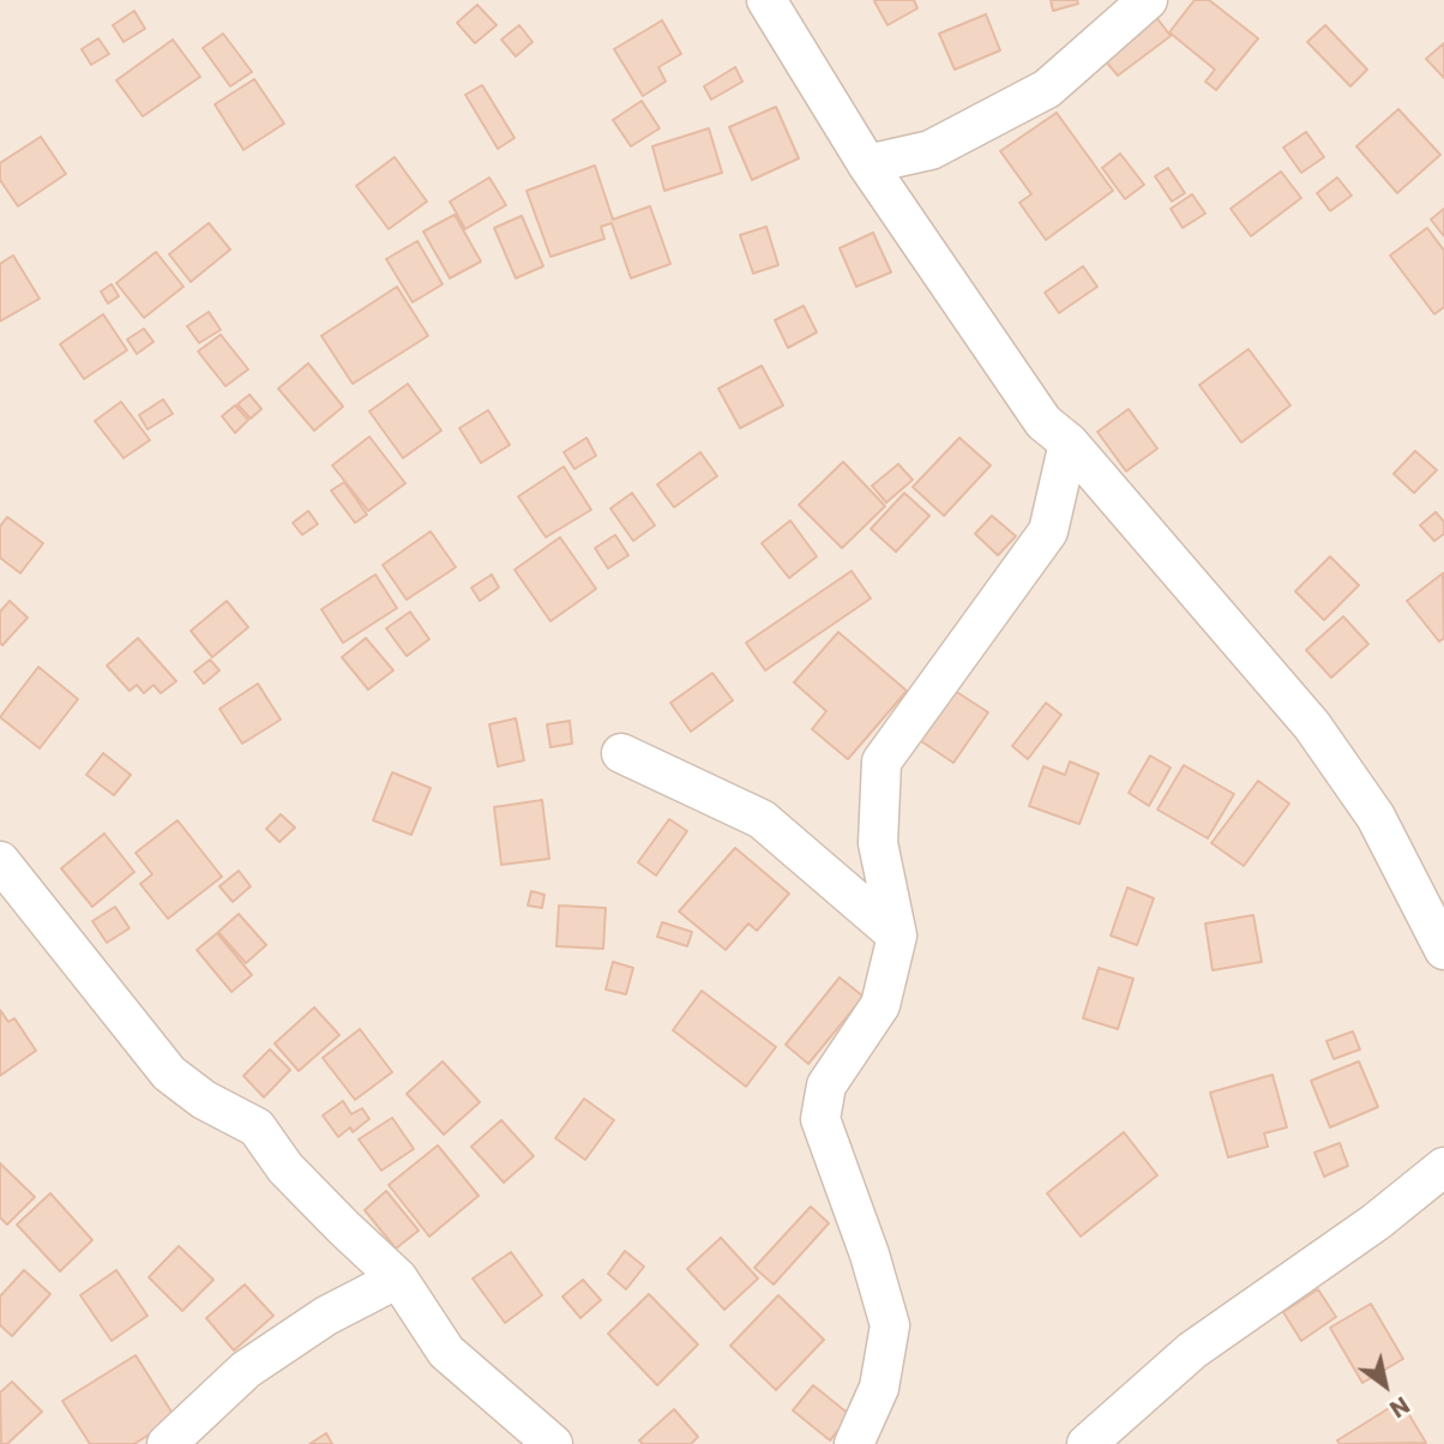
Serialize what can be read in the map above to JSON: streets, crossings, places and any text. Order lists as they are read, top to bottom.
{
  "north": "bottom right"
}
